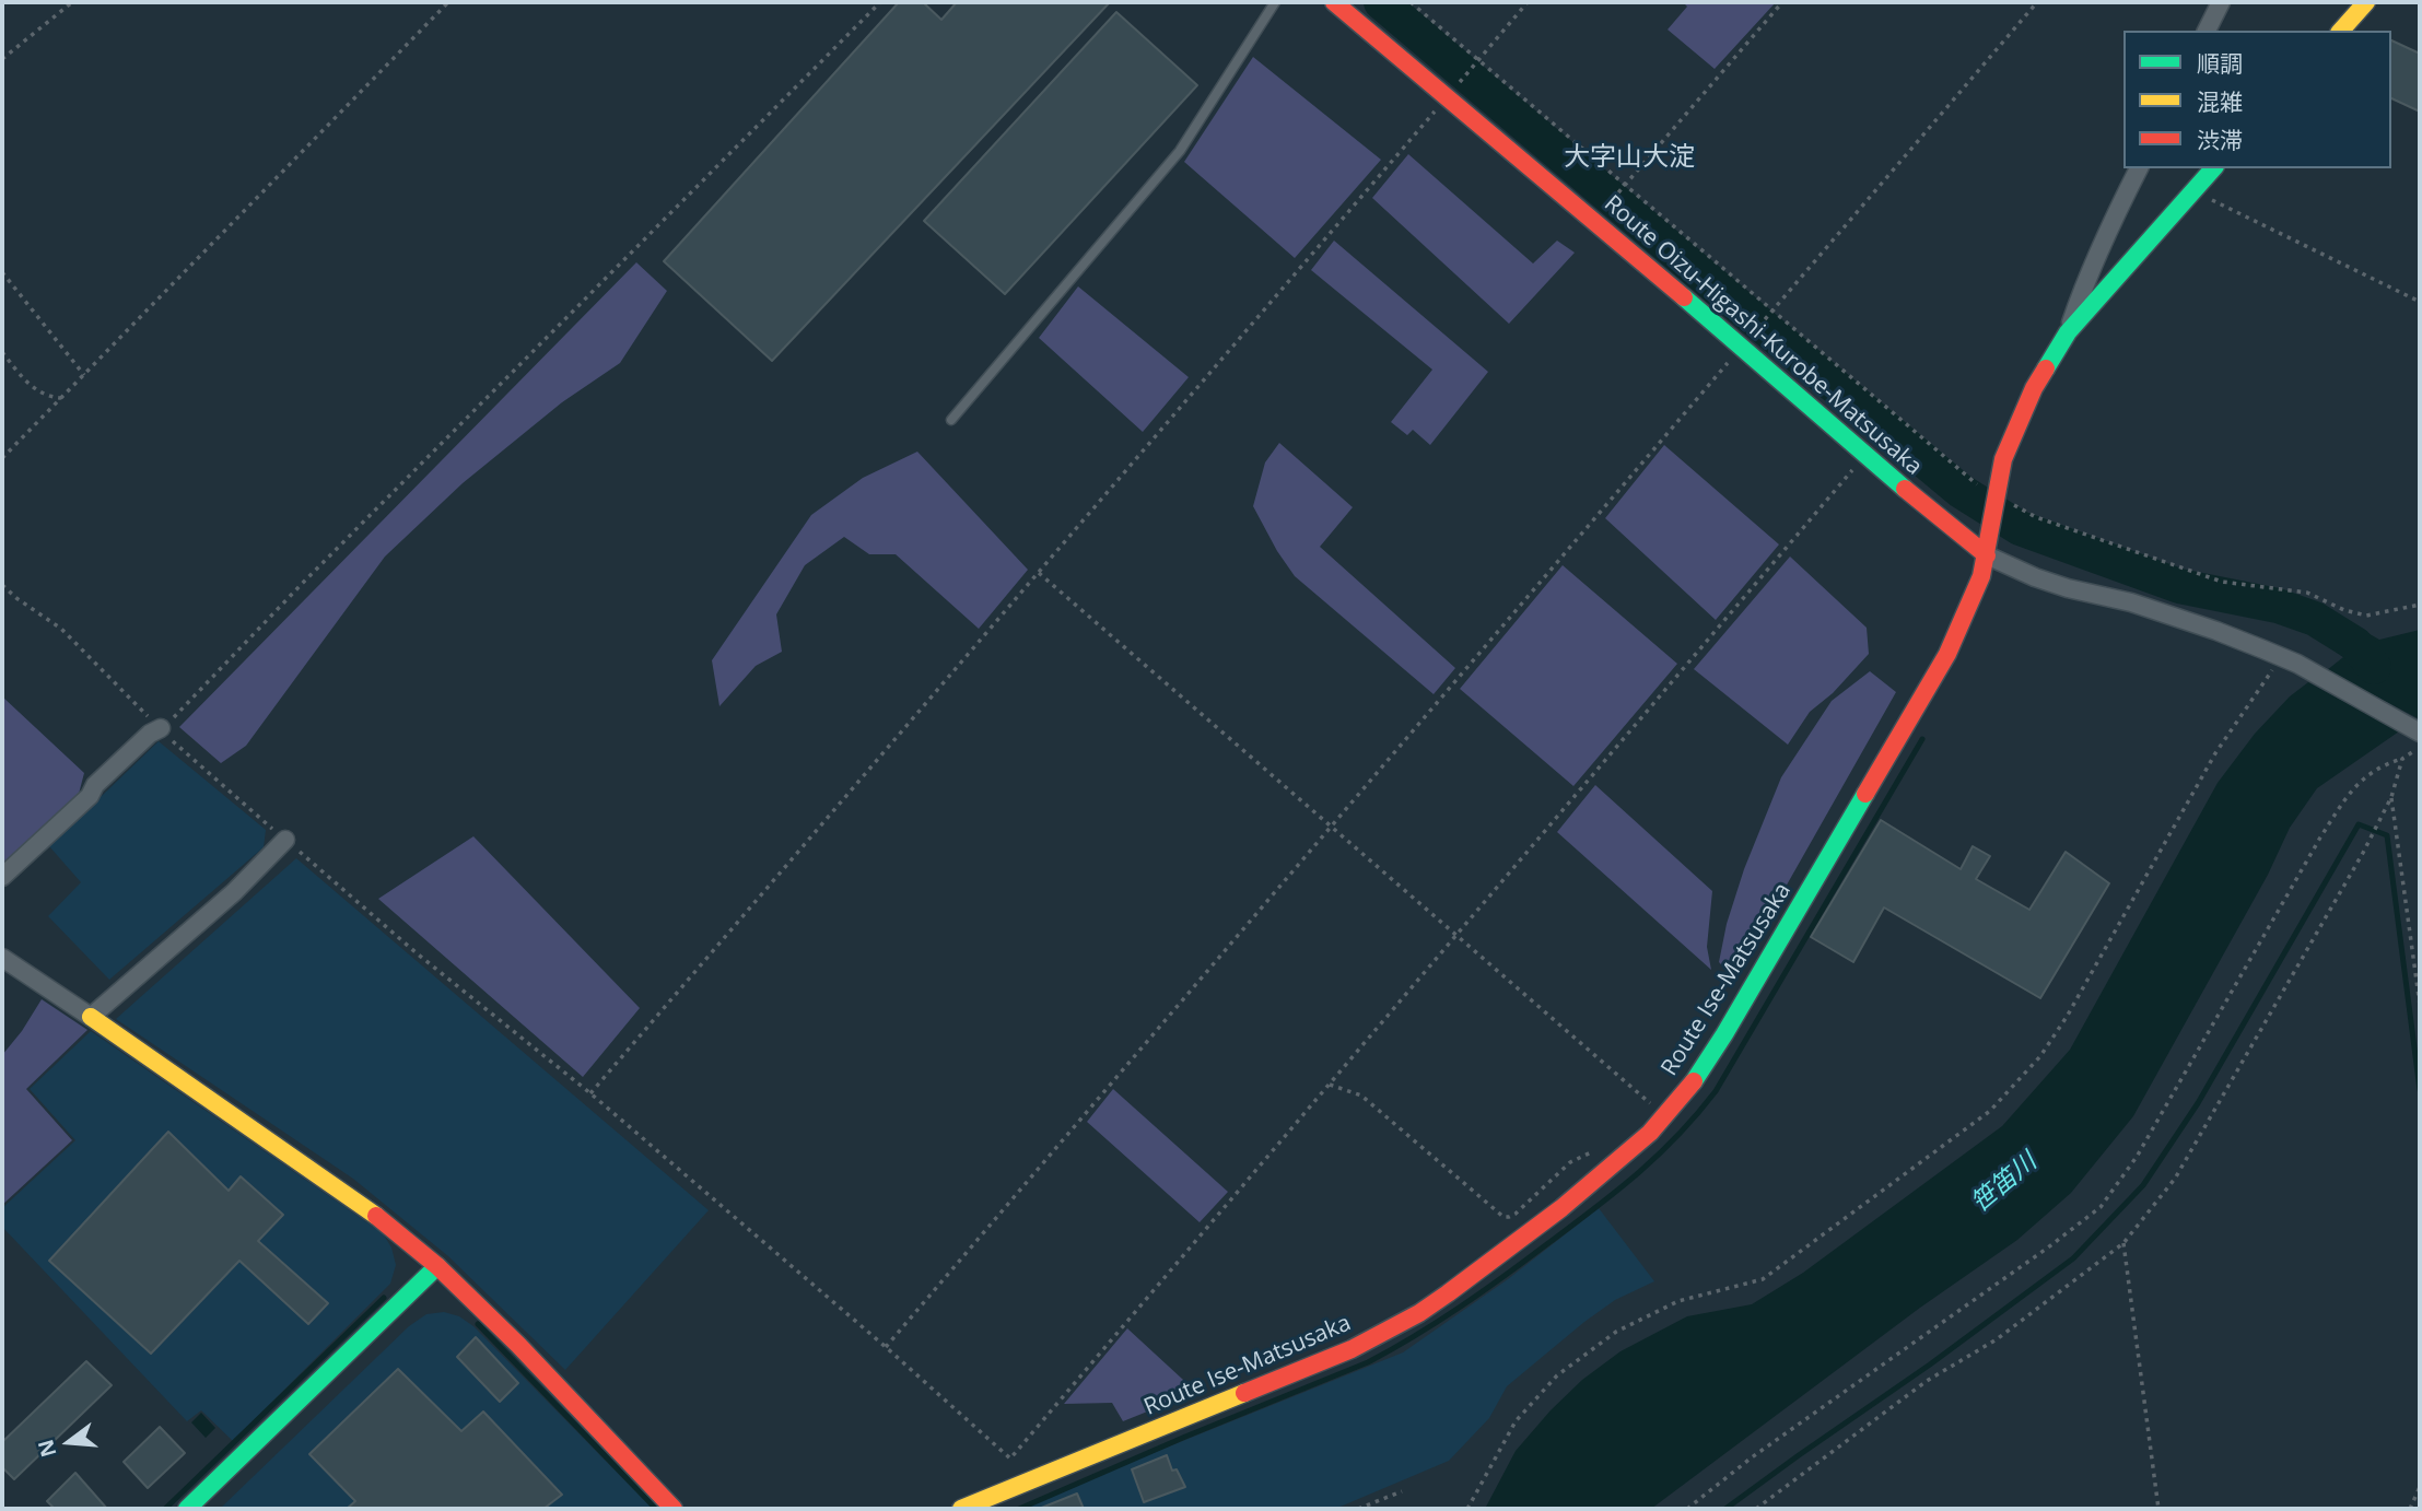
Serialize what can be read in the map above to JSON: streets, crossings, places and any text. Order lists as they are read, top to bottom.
{
  "streets": {
    "main road": ["Route Oizu-Higashi-Kurobe-Matsusaka", "Route Ise-Matsusaka"]
  },
  "crossings": [
    ["Route Oizu-Higashi-Kurobe-Matsusaka", "Route Ise-Matsusaka"]
  ],
  "districts": ["大字山大淀"],
  "water": ["笹笛川"],
  "legend": ["順調", "混雑", "渋滞"],
  "north": "left"
}
